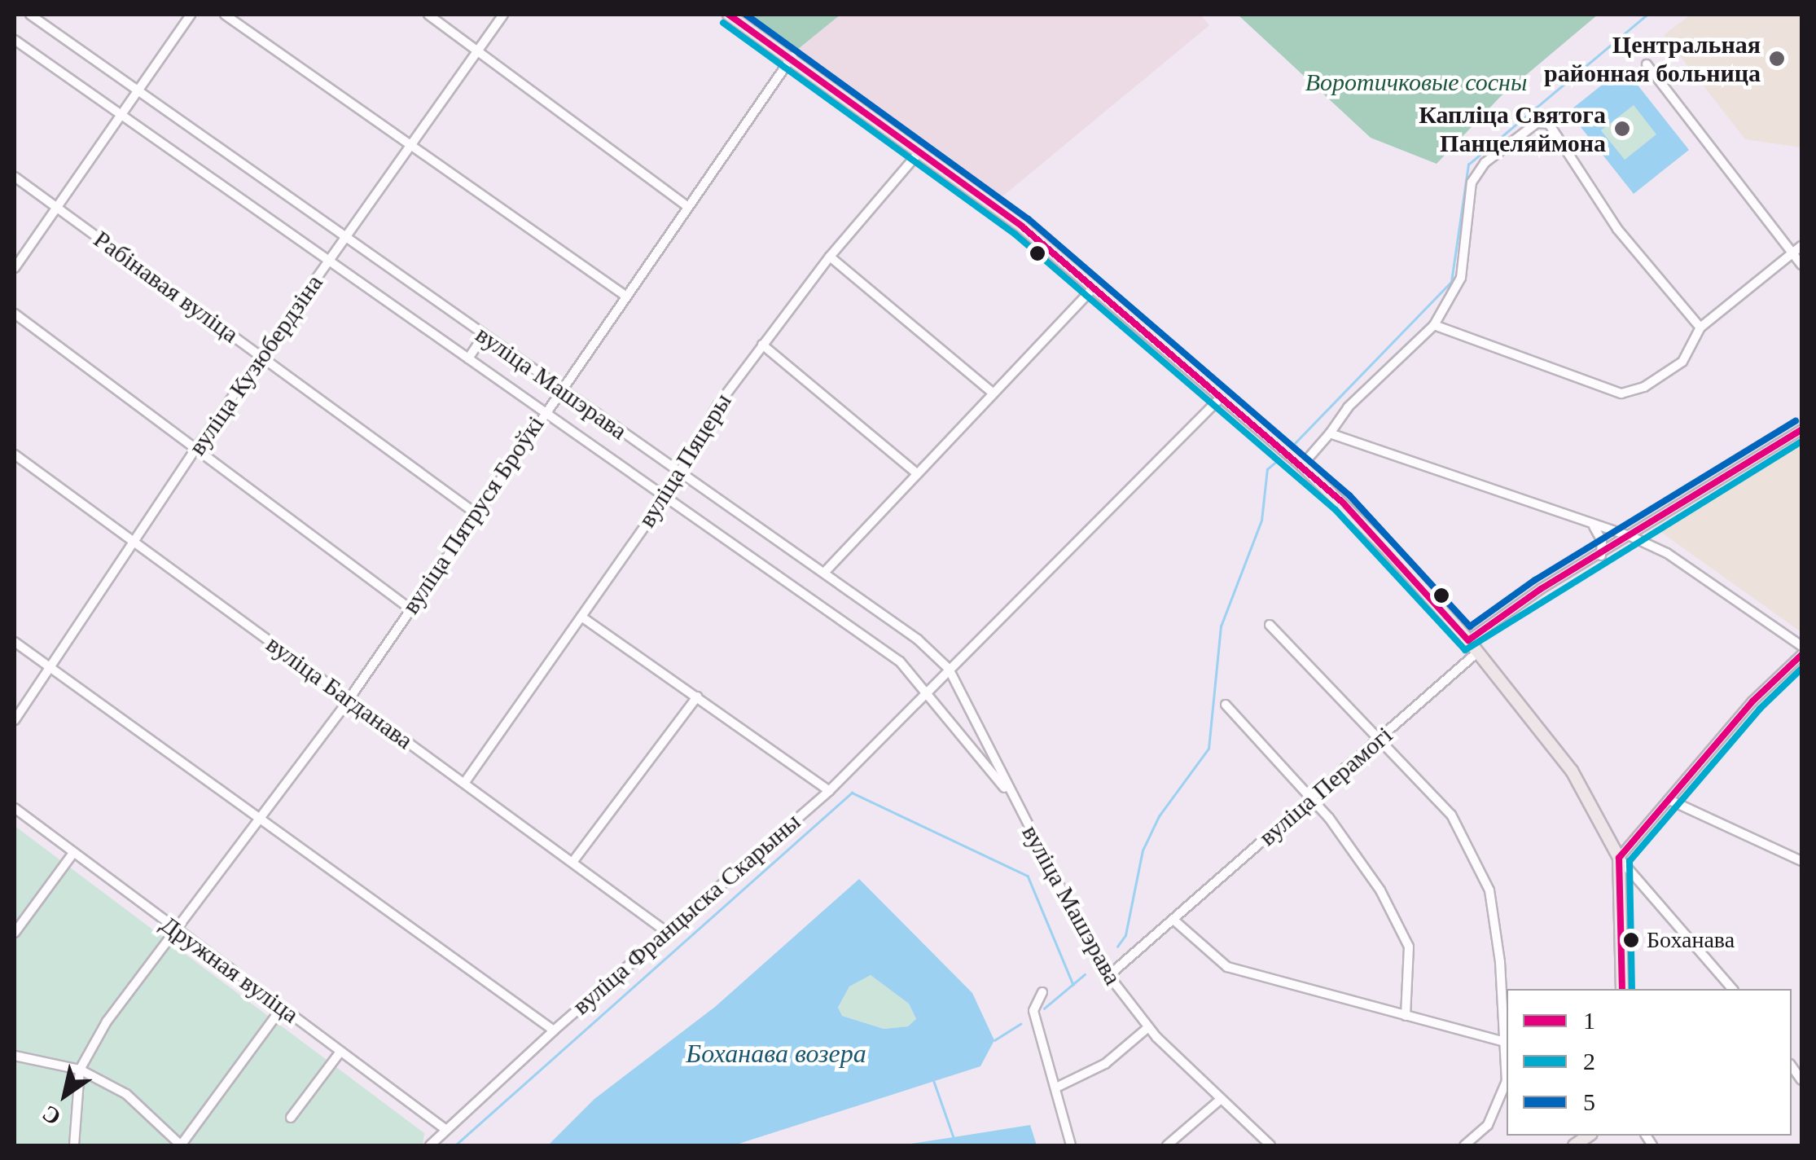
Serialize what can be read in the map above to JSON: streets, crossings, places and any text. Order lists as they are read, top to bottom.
{
  "streets": {
    "street": [
      "Рабінавая вуліца",
      "вуліца Кузюбердзіна",
      "вуліца Машэрава",
      "вуліца Пяцеры",
      "вуліца Пятруся Броўкі",
      "вуліца Багданава",
      "вуліца Перамогі",
      "вуліца Францыска Скарыны",
      "Дружная вуліца"
    ]
  },
  "crossings": [
    ["Рабінавая вуліца", "вуліца Кузюбердзіна"],
    ["Рабінавая вуліца", "вуліца Пятруся Броўкі"],
    ["вуліца Кузюбердзіна", "вуліца Машэрава"],
    ["вуліца Кузюбердзіна", "вуліца Багданава"],
    ["вуліца Кузюбердзіна", "вуліца Францыска Скарыны"],
    ["вуліца Машэрава", "вуліца Пяцеры"],
    ["вуліца Машэрава", "вуліца Пятруся Броўкі"],
    ["вуліца Машэрава", "вуліца Перамогі"],
    ["вуліца Машэрава", "вуліца Францыска Скарыны"],
    ["вуліца Пяцеры", "вуліца Багданава"],
    ["вуліца Пятруся Броўкі", "вуліца Багданава"],
    ["вуліца Пятруся Броўкі", "вуліца Францыска Скарыны"],
    ["вуліца Пятруся Броўкі", "Дружная вуліца"],
    ["вуліца Багданава", "вуліца Францыска Скарыны"]
  ],
  "water": ["Боханава возера"],
  "parks": ["Воротичковые сосны"],
  "places": ["Центральная районная больница", "Капліца Святога Панцеляймона", "Боханава"],
  "lines": ["transit line 1", "transit line 5", "transit line 2"],
  "legend": ["1", "2", "5"],
  "north": "bottom left"
}
